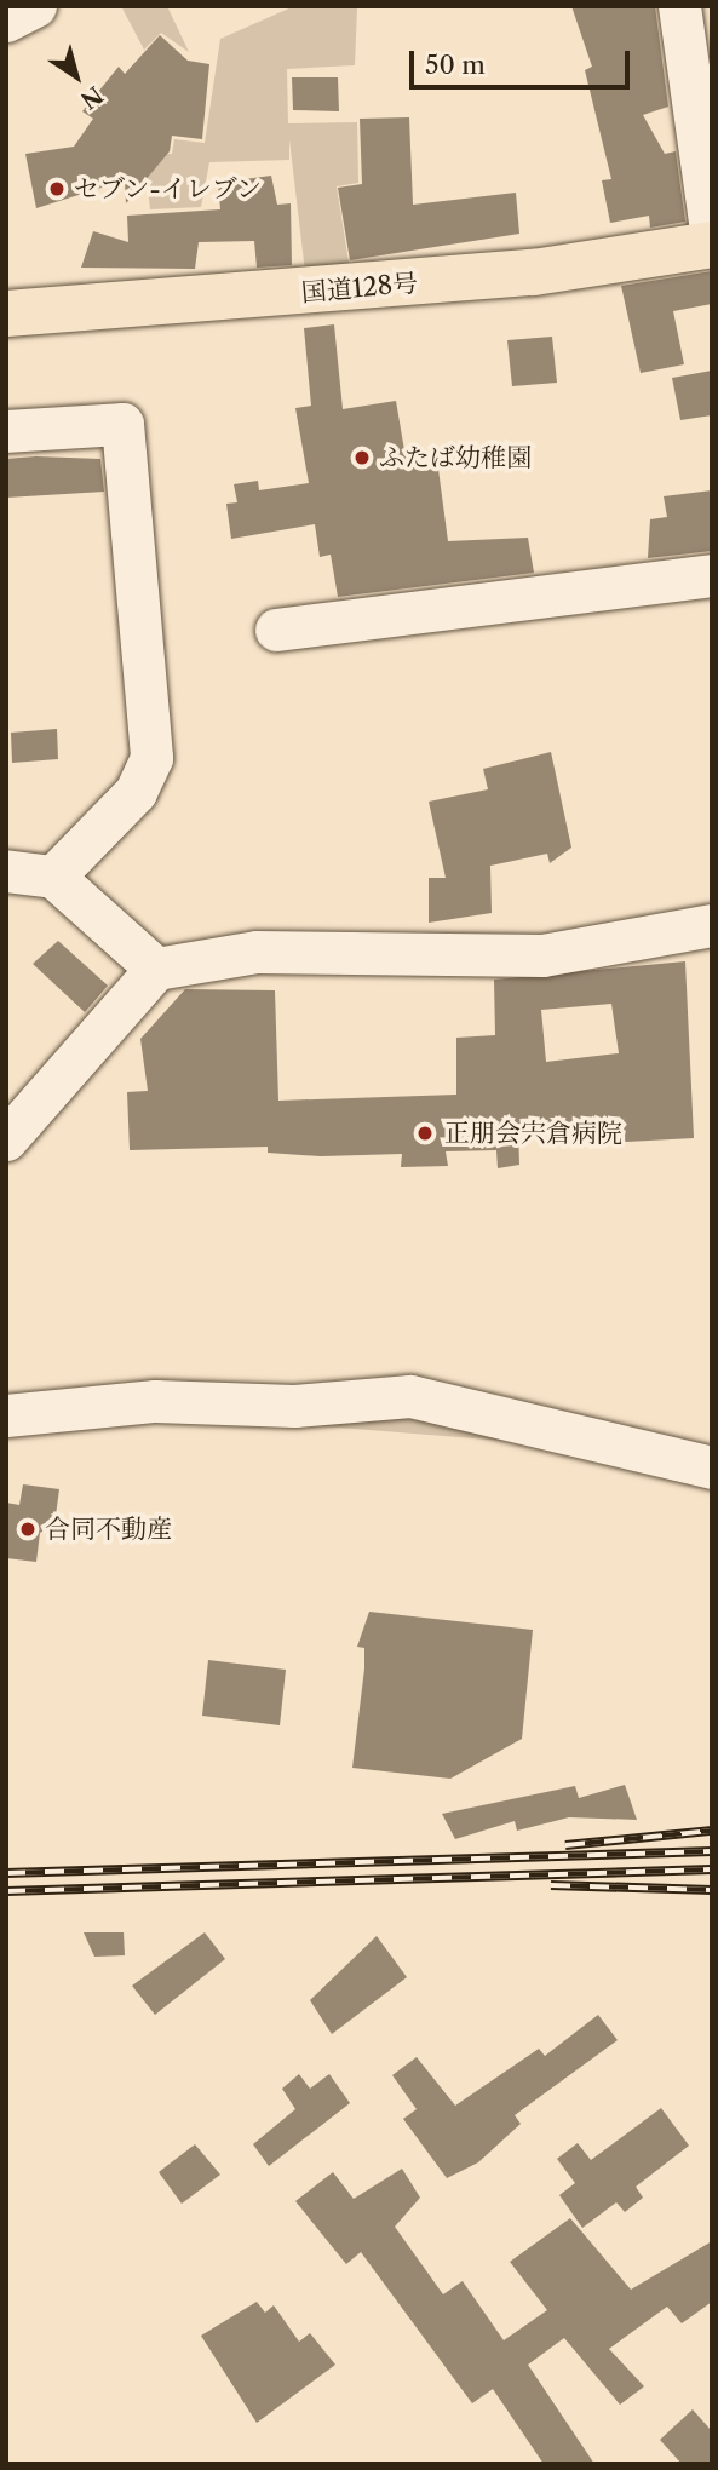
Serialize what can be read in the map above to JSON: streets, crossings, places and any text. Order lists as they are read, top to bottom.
{
  "streets": {
    "highway": ["国道128号"]
  },
  "places": [
    "セブン-イレブン",
    "ふたば幼稚園",
    "正朋会宍倉病院",
    "合同不動産"
  ],
  "scale_bar": "50 m",
  "north": "bottom right"
}
